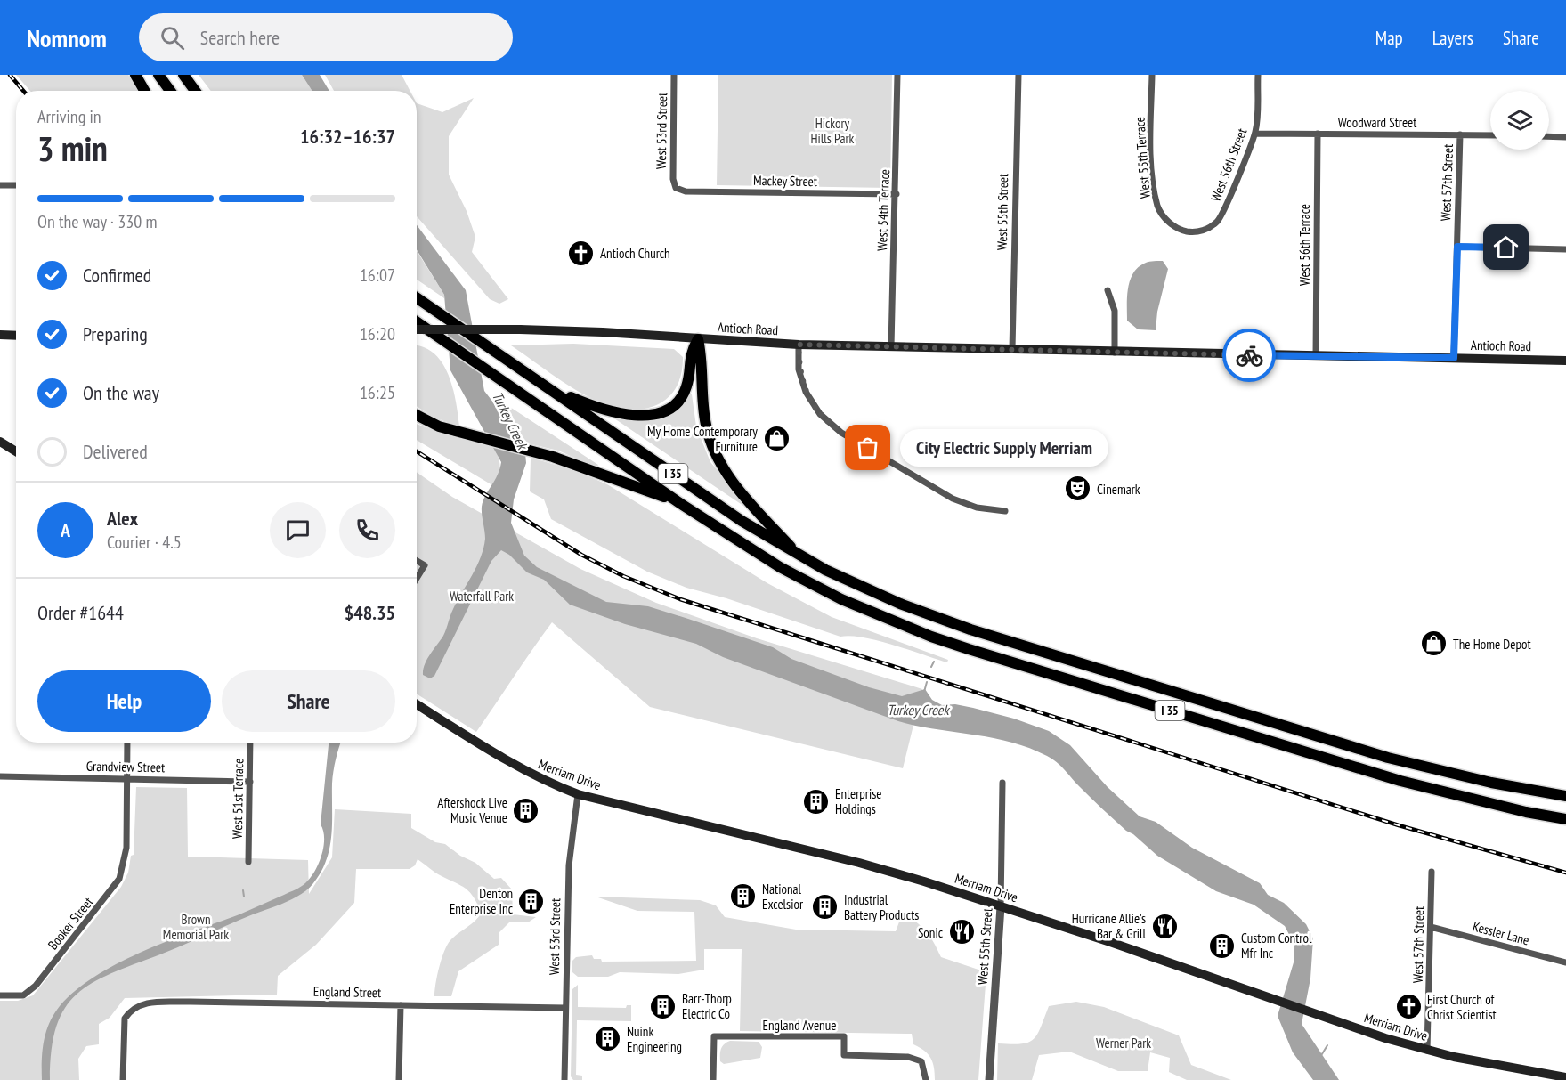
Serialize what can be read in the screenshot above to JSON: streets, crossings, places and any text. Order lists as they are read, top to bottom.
{
  "streets": {
    "highway": ["I 35"],
    "main road": ["Antioch Road", "Merriam Drive"],
    "street": [
      "Woodward Street",
      "West 53rd Street",
      "West 55th Terrace",
      "West 56th Street",
      "Mackey Street",
      "West 57th Street",
      "West 54th Terrace",
      "West 55th Street",
      "West 56th Terrace",
      "Grandview Street",
      "West 51st Terrace",
      "Booker Street",
      "Kessler Lane",
      "England Street",
      "England Avenue"
    ]
  },
  "crossings": [
    ["Woodward Street", "West 56th Street"],
    ["Woodward Street", "West 57th Street"],
    ["Woodward Street", "West 56th Terrace"],
    ["West 53rd Street", "Mackey Street"],
    ["West 53rd Street", "Merriam Drive"],
    ["West 53rd Street", "England Street"],
    ["West 55th Terrace", "West 56th Street"],
    ["Mackey Street", "West 54th Terrace"],
    ["West 57th Street", "Antioch Road"],
    ["West 57th Street", "Merriam Drive"],
    ["West 57th Street", "Kessler Lane"],
    ["West 54th Terrace", "Antioch Road"],
    ["West 55th Street", "Antioch Road"],
    ["West 55th Street", "Merriam Drive"],
    ["West 56th Terrace", "Antioch Road"],
    ["Grandview Street", "West 51st Terrace"],
    ["Grandview Street", "Booker Street"]
  ],
  "water": ["Turkey Creek"],
  "parks": [
    "Hickory Hills Park",
    "Waterfall Park",
    "Brown Memorial Park",
    "Werner Park"
  ],
  "places": {
    "church": ["Antioch Church", "First Church of Christ Scientist"],
    "shop": ["My Home Contemporary Furniture", "The Home Depot"],
    "other": ["City Electric Supply Merriam"],
    "theatre": ["Cinemark"],
    "building": [
      "Enterprise Holdings",
      "Aftershock Live Music Venue",
      "National Excelsior",
      "Denton Enterprise Inc",
      "Industrial Battery Products",
      "Custom Control Mfr Inc",
      "Barr-Thorp Electric Co",
      "Nuink Engineering"
    ],
    "restaurant": ["Hurricane Allie's Bar & Grill", "Sonic"]
  },
  "page": {
    "header": "Nomnom",
    "search": "Search here",
    "nav": ["Map", "Layers", "Share"],
    "heading": ["3 min", "Arriving in", "16:32–16:37"],
    "panel": [
      "Alex",
      "Courier · 4.5",
      "Order #1644",
      "$48.35"
    ],
    "bar": "On the way · 330 m",
    "list": [
      ["Confirmed", "16:07"],
      ["Preparing", "16:20"],
      ["On the way", "16:25"],
      "Delivered"
    ],
    "bubble": "City Electric Supply Merriam",
    "round": "A",
    "buttons": ["Help", "Share"]
  }
}
